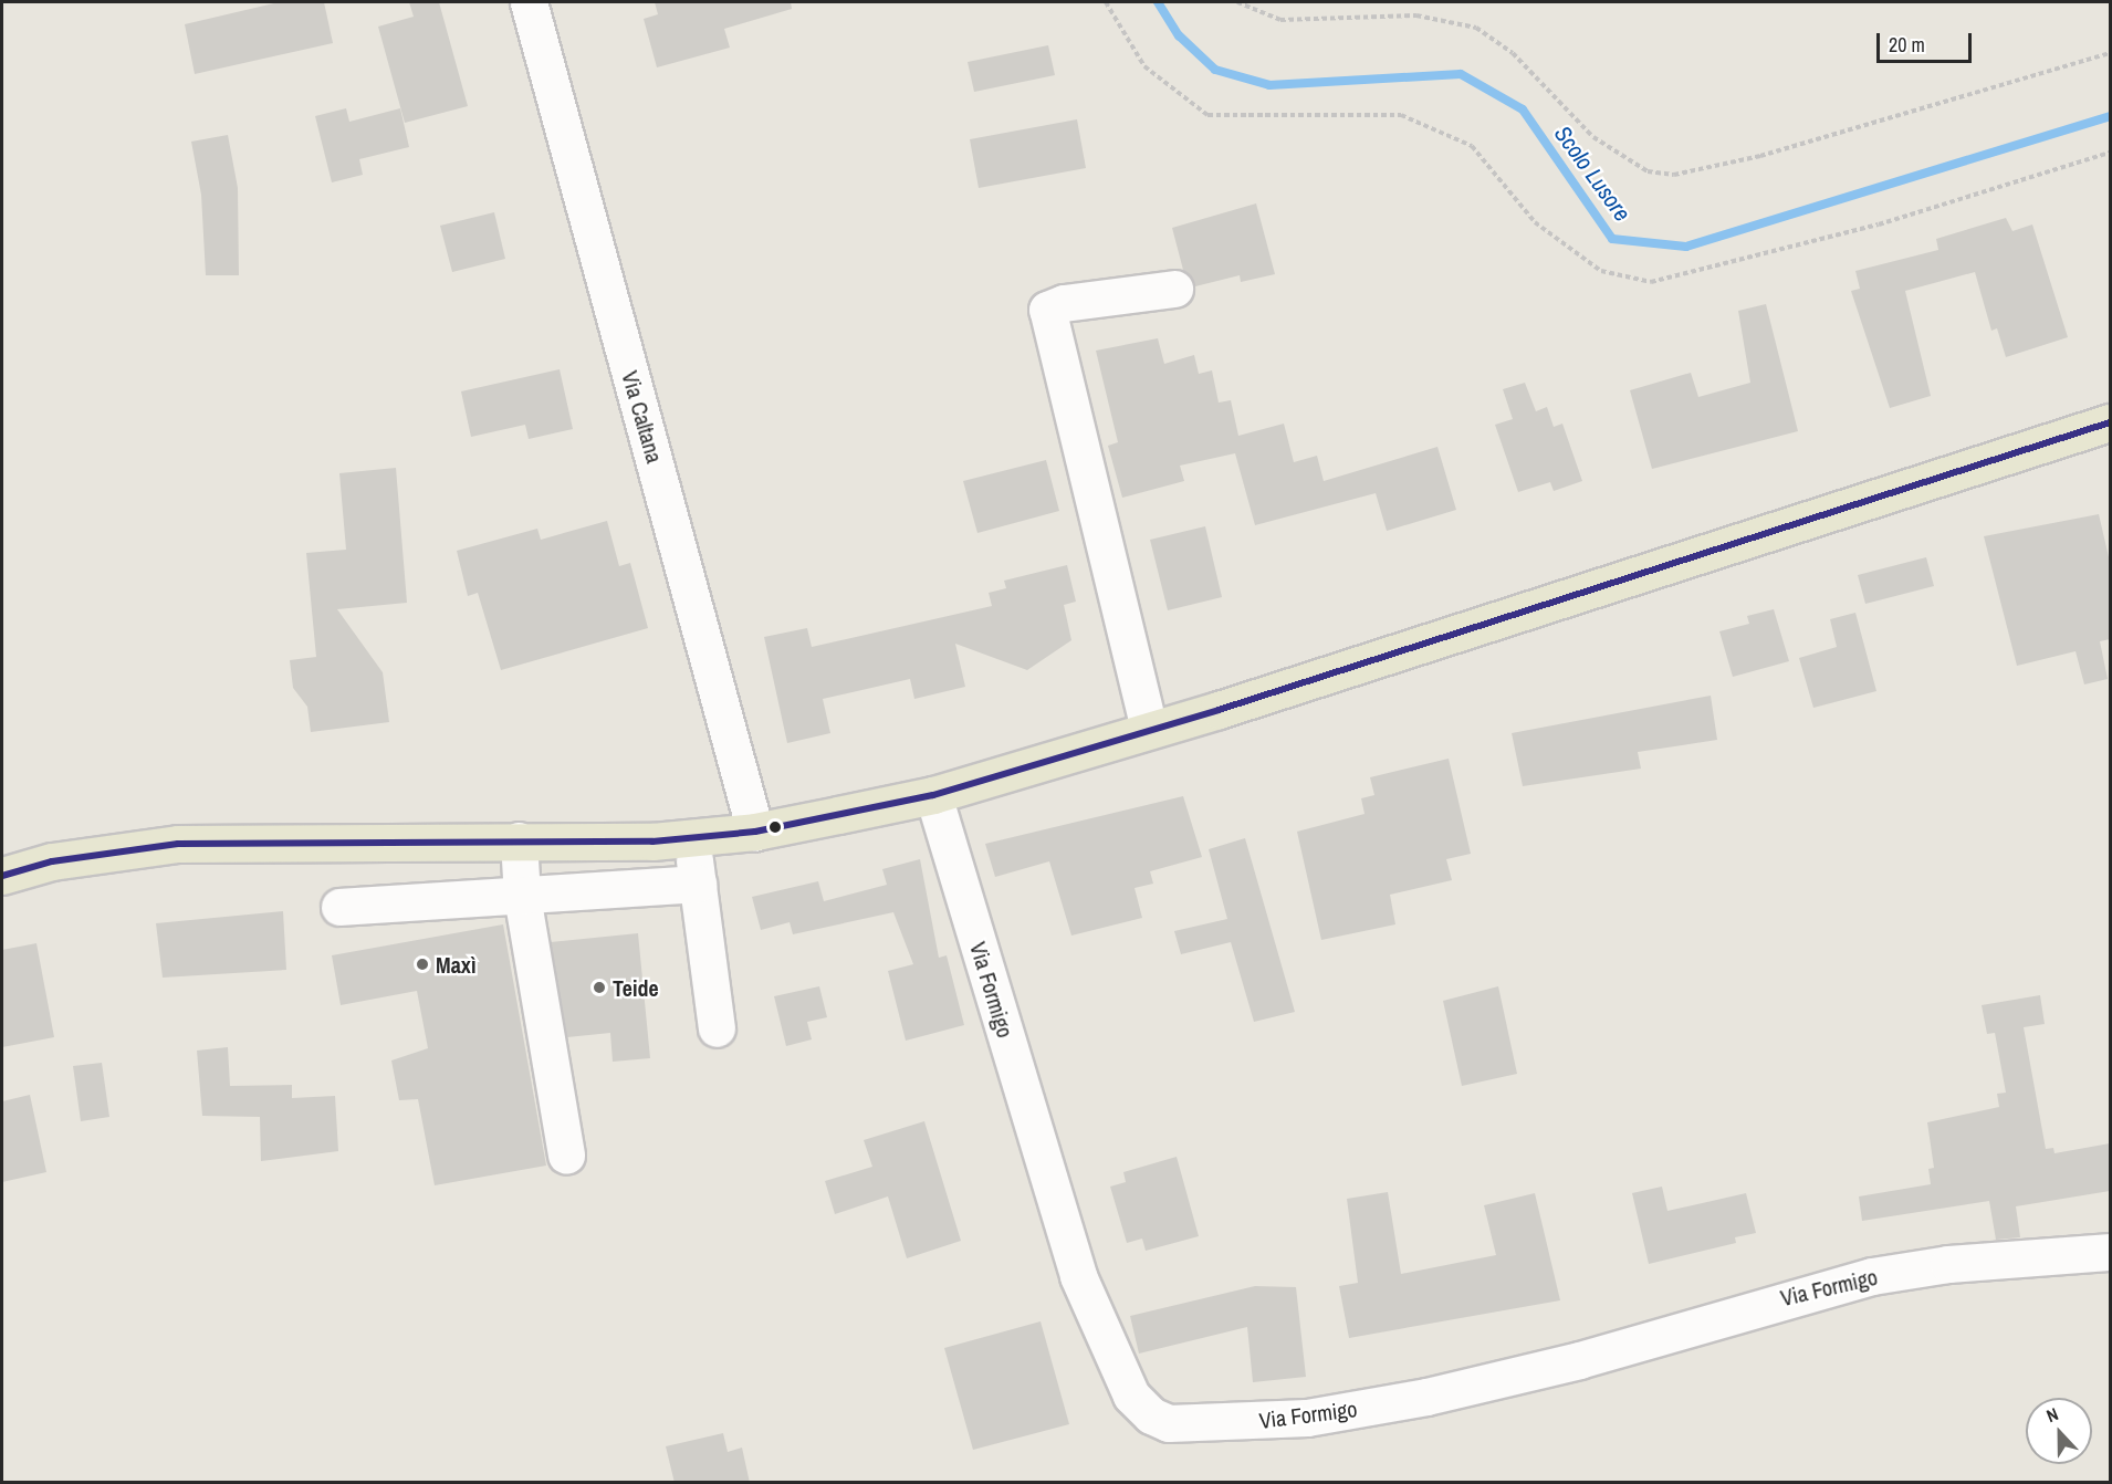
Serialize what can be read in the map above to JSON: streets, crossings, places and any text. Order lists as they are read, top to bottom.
{
  "streets": {
    "street": ["Via Caltana", "Via Formigo"]
  },
  "water": ["Scolo Lusore"],
  "places": ["Maxì", "Teide"],
  "scale_bar": "20 m",
  "north": "top"
}
